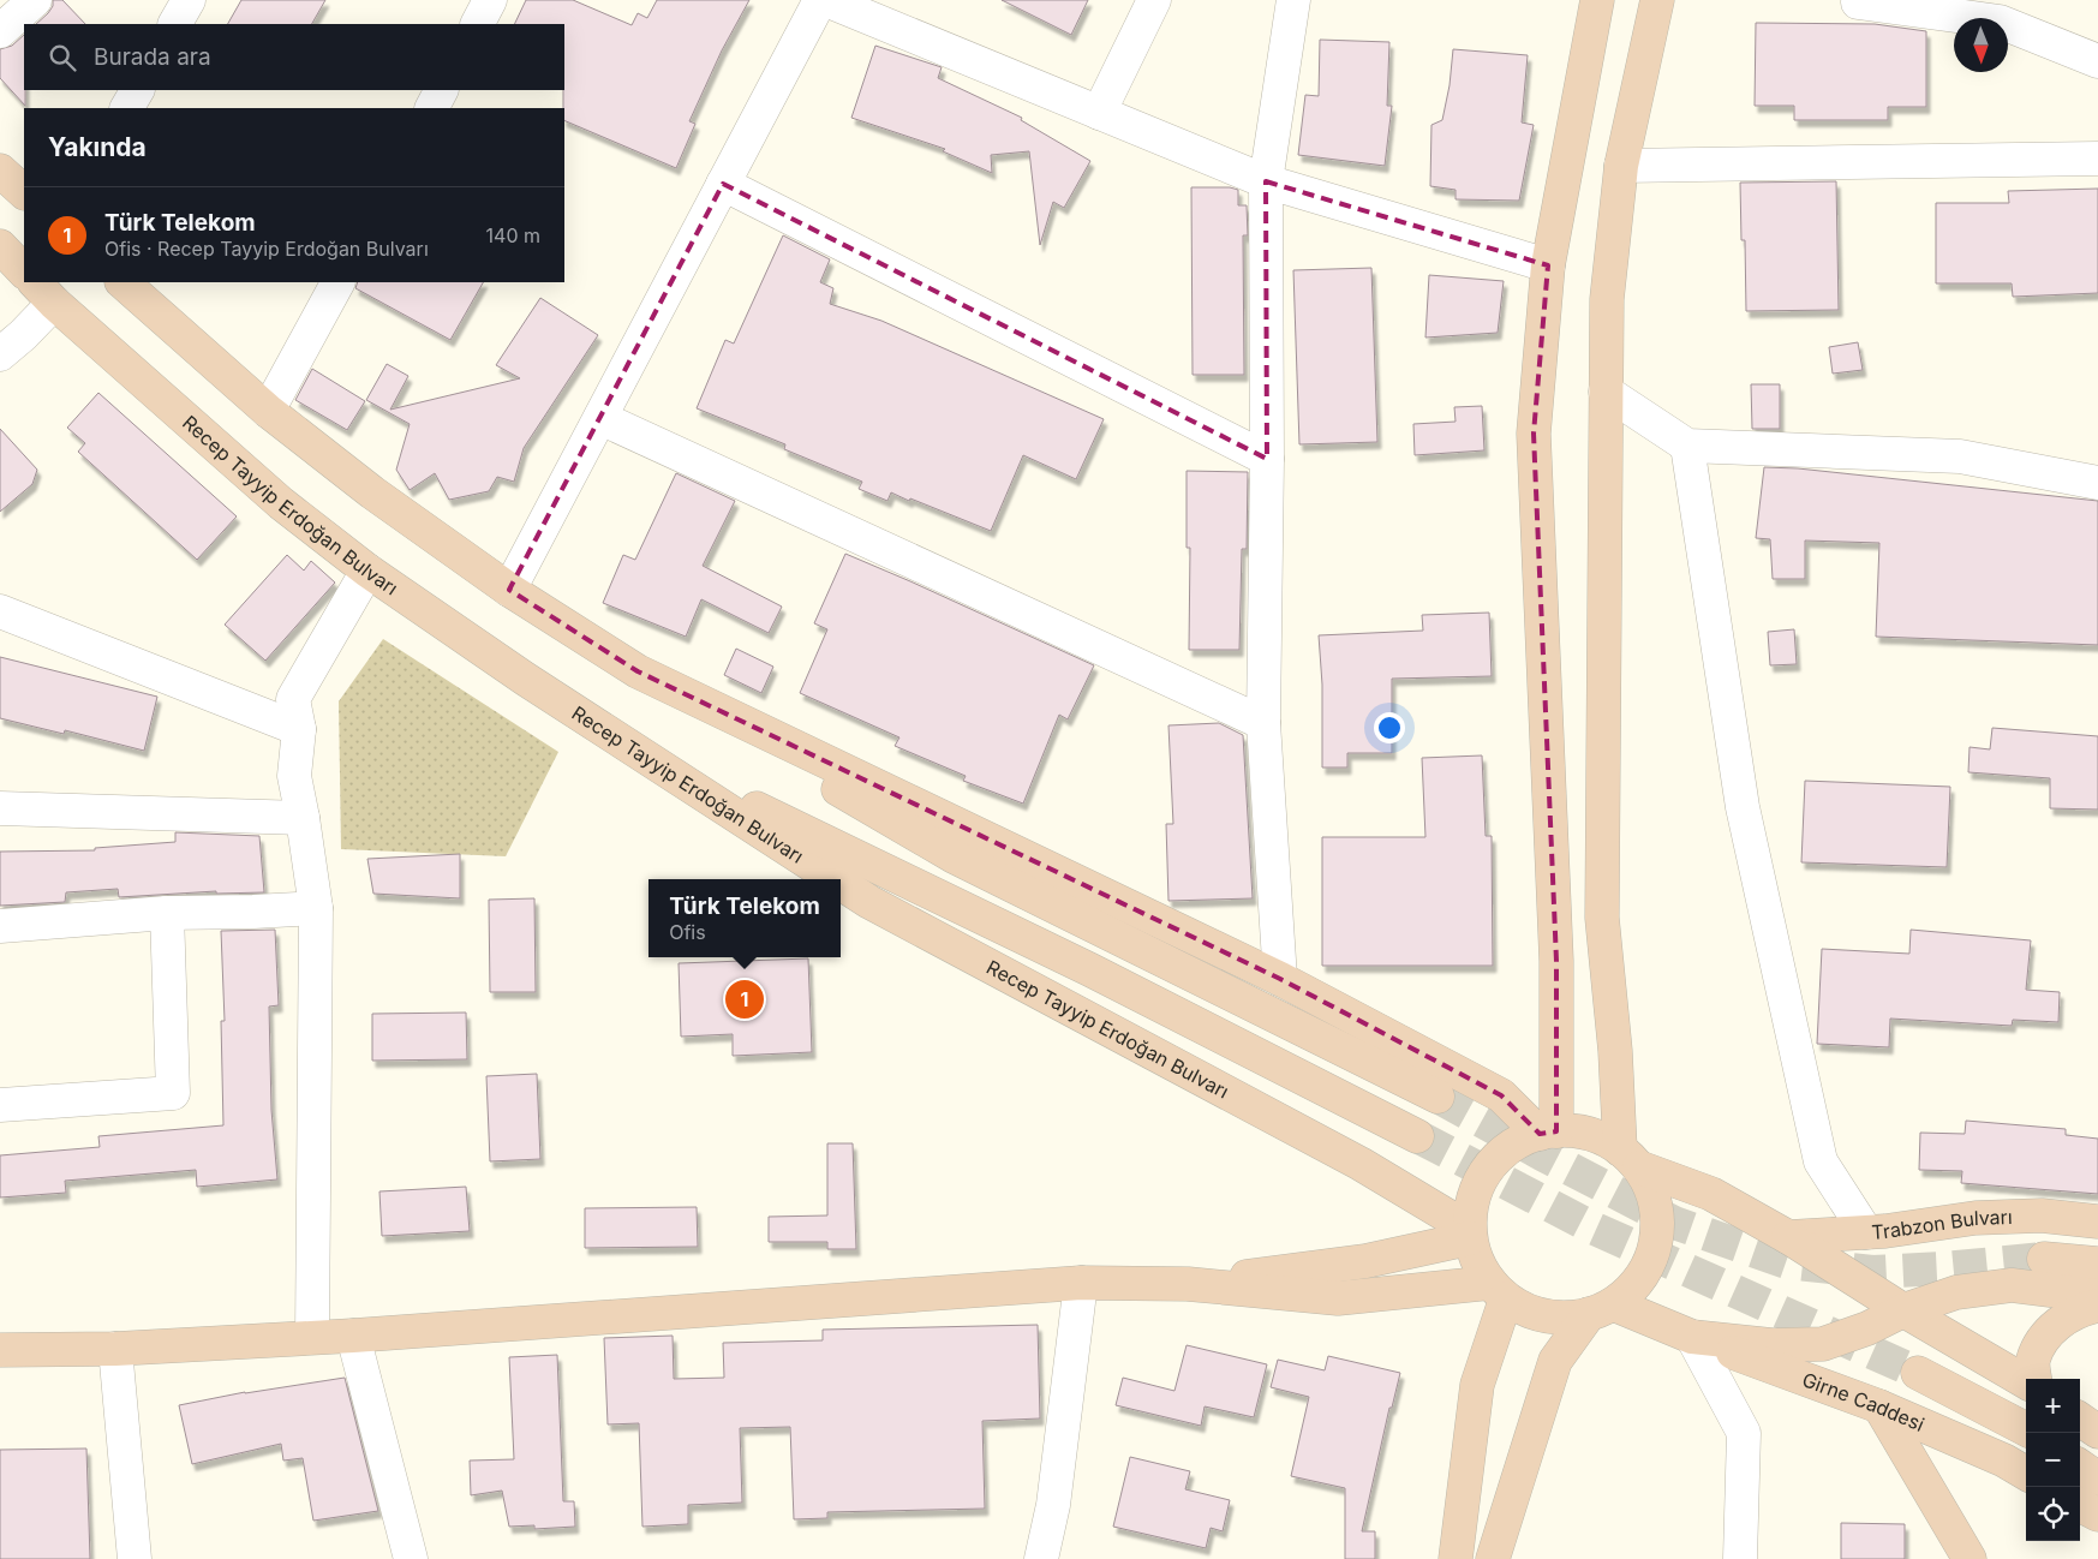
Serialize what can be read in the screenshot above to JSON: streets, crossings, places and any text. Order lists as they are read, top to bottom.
{
  "streets": {
    "main road": ["Recep Tayyip Erdoğan Bulvarı", "Trabzon Bulvarı", "Girne Caddesi"]
  },
  "north": "bottom",
  "page": {
    "search": "Burada ara",
    "heading": "Yakında",
    "list": [
      {
        "mark": "1",
        "name": "Türk Telekom",
        "note": "Ofis · Recep Tayyip Erdoğan Bulvarı",
        "value": "140 m"
      }
    ],
    "popup": ["Türk Telekom", "Ofis"],
    "pins": "1",
    "map_buttons": ["+", "−"]
  }
}
